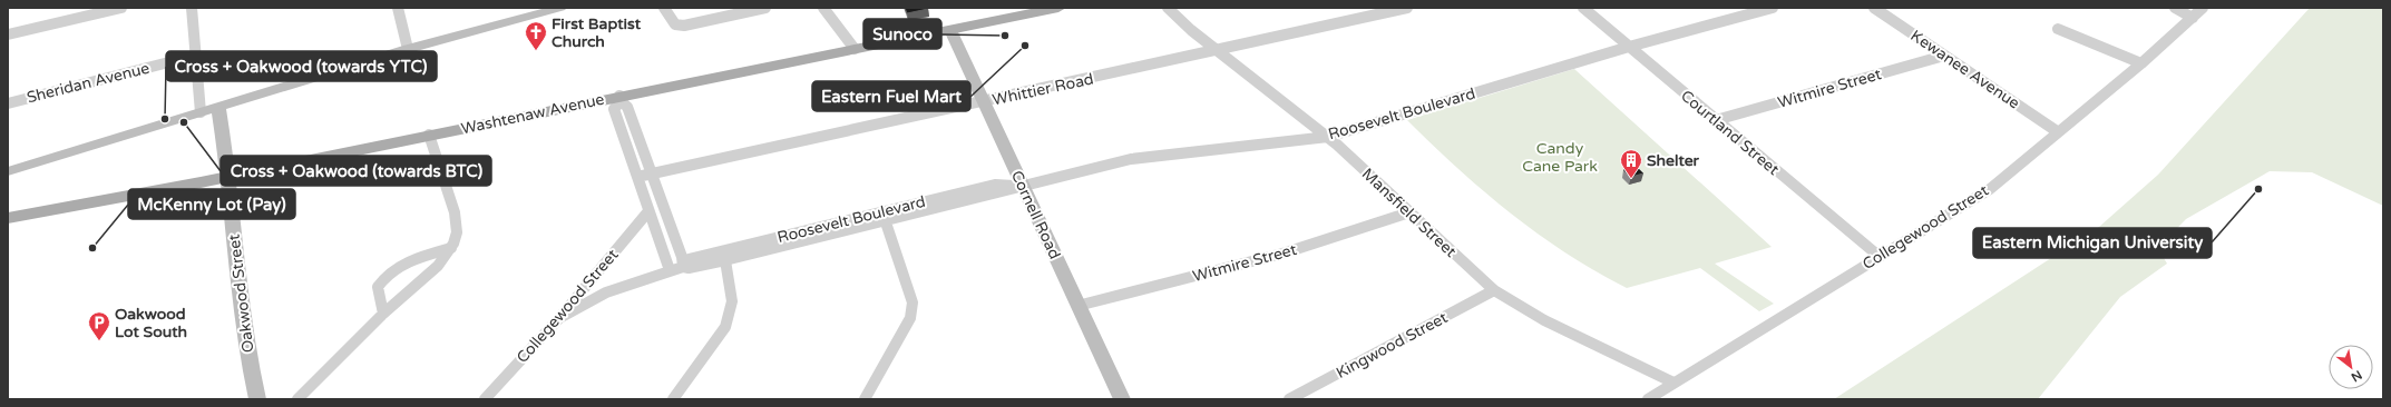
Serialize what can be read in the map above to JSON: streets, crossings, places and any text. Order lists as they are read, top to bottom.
{
  "streets": {
    "main road": ["Washtenaw Avenue"],
    "street": [
      "Kewanee Avenue",
      "Sheridan Avenue",
      "Witmire Street",
      "Whittier Road",
      "Roosevelt Boulevard",
      "Courtland Street",
      "Mansfield Street",
      "Cornell Road",
      "Collegewood Street",
      "Oakwood Street",
      "Kingwood Street"
    ]
  },
  "crossings": [
    ["Kewanee Avenue", "Witmire Street"],
    ["Kewanee Avenue", "Collegewood Street"],
    ["Witmire Street", "Courtland Street"],
    ["Witmire Street", "Mansfield Street"],
    ["Witmire Street", "Cornell Road"],
    ["Whittier Road", "Mansfield Street"],
    ["Whittier Road", "Cornell Road"],
    ["Washtenaw Avenue", "Cornell Road"],
    ["Washtenaw Avenue", "Oakwood Street"],
    ["Roosevelt Boulevard", "Courtland Street"],
    ["Roosevelt Boulevard", "Mansfield Street"],
    ["Roosevelt Boulevard", "Cornell Road"],
    ["Roosevelt Boulevard", "Collegewood Street"],
    ["Courtland Street", "Collegewood Street"],
    ["Mansfield Street", "Collegewood Street"],
    ["Mansfield Street", "Kingwood Street"]
  ],
  "parks": ["Candy Cane Park"],
  "places": {
    "other": [
      "Sunoco",
      "Eastern Fuel Mart",
      "Cross + Oakwood (towards YTC)",
      "Cross + Oakwood (towards BTC)",
      "Eastern Michigan University",
      "McKenny Lot (Pay)"
    ],
    "church": ["First Baptist Church"],
    "building": ["Shelter"],
    "parking": ["Oakwood Lot South"]
  },
  "north": "bottom right"
}
